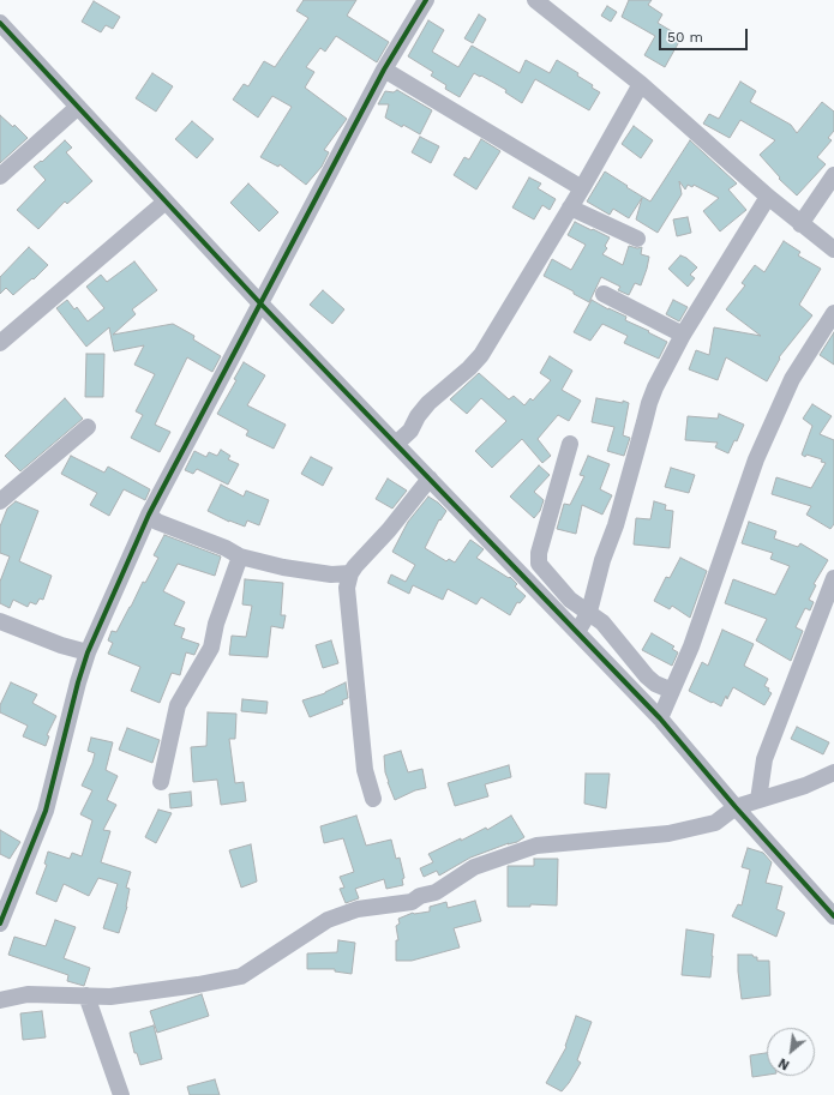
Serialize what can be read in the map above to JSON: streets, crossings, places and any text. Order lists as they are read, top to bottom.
{
  "scale_bar": "50 m",
  "north": "bottom left"
}
